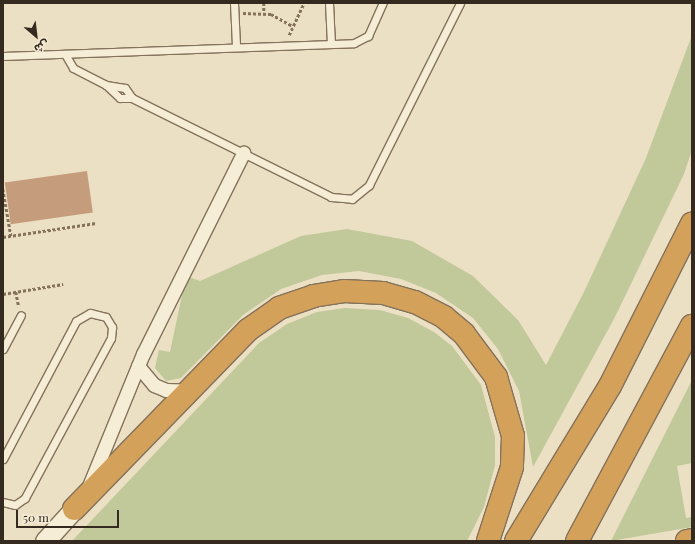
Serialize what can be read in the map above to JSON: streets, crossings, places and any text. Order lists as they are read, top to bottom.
{
  "scale_bar": "50 m",
  "north": "bottom right"
}
